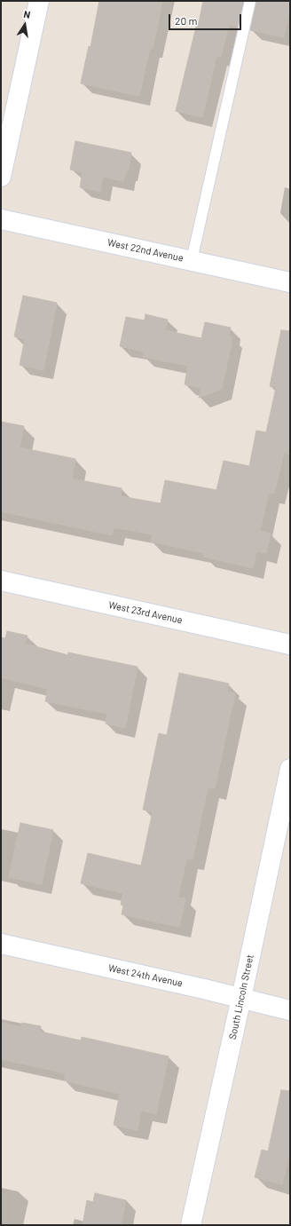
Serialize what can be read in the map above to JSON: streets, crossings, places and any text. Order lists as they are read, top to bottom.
{
  "streets": {
    "street": [
      "West 22nd Avenue",
      "West 23rd Avenue",
      "West 24th Avenue",
      "South Lincoln Street"
    ]
  },
  "crossings": [
    ["West 24th Avenue", "South Lincoln Street"]
  ],
  "scale_bar": "20 m",
  "north": "top"
}
